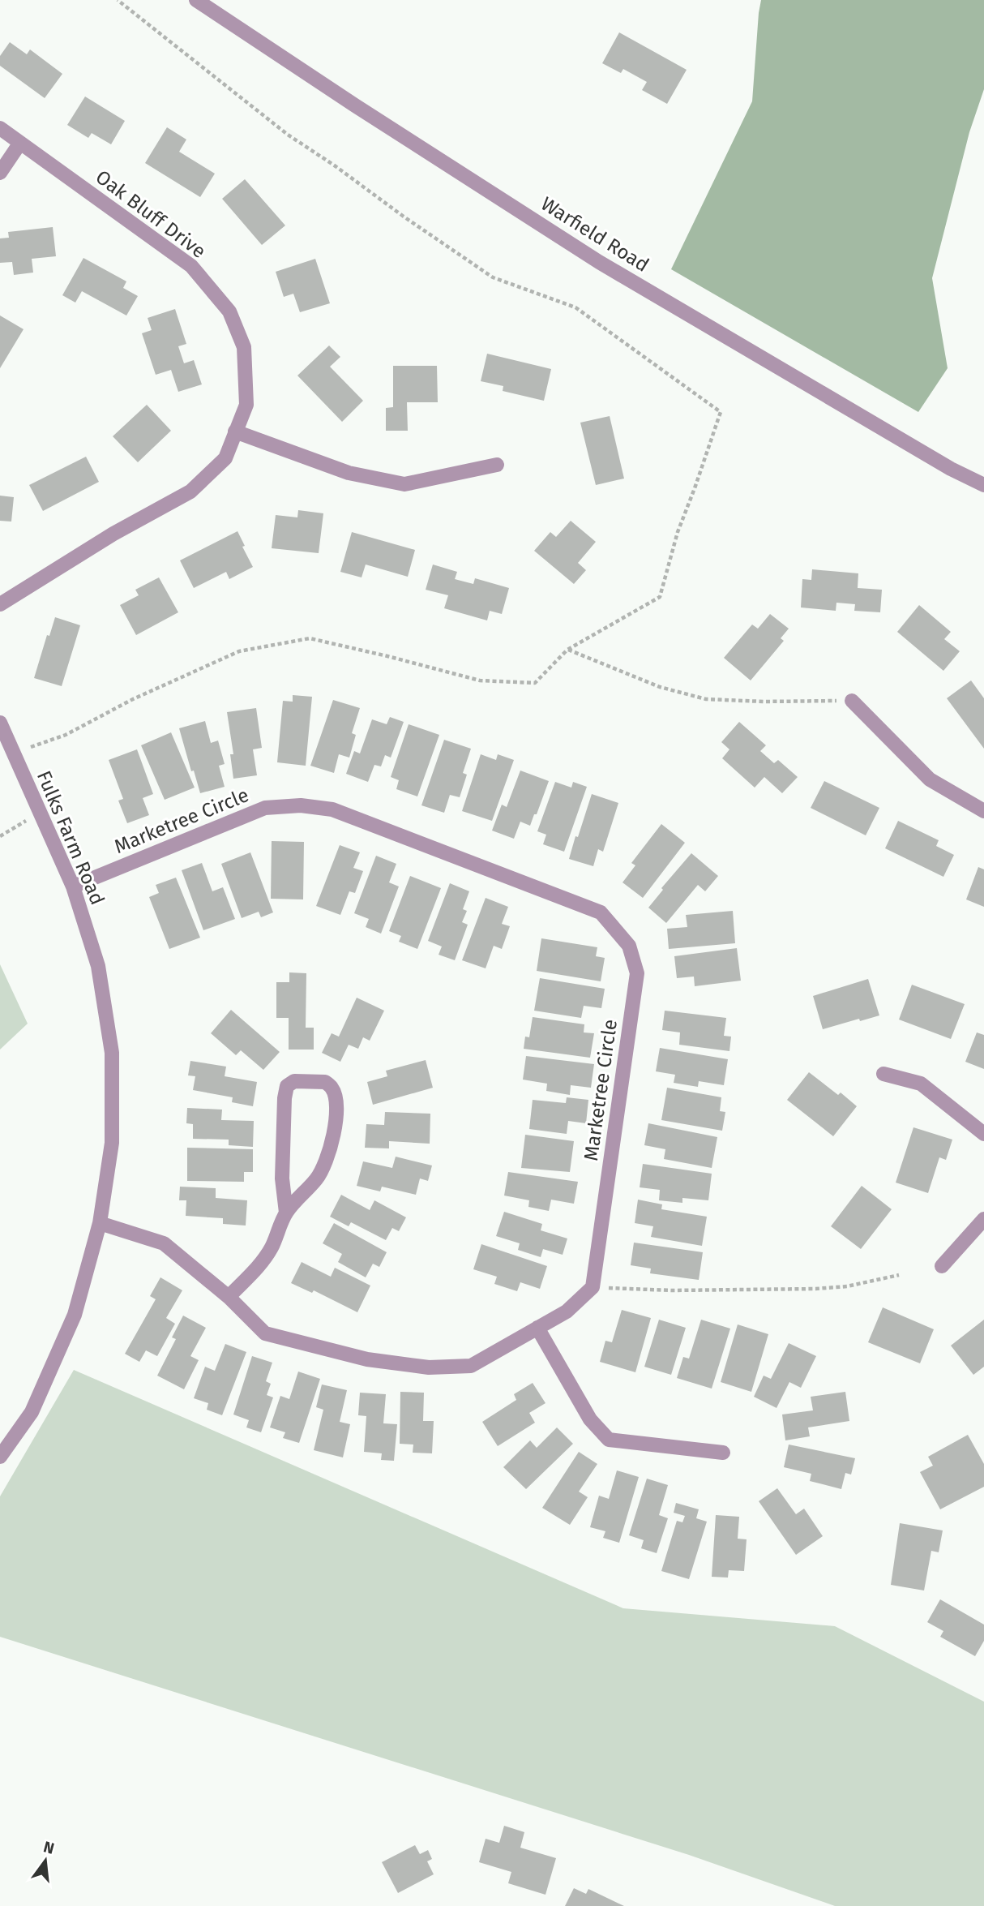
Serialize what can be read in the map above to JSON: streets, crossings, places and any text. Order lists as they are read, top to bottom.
{
  "streets": {
    "street": [
      "Oak Bluff Drive",
      "Warfield Road",
      "Marketree Circle",
      "Fulks Farm Road"
    ]
  },
  "crossings": [
    ["Marketree Circle", "Fulks Farm Road"]
  ],
  "north": "top"
}
